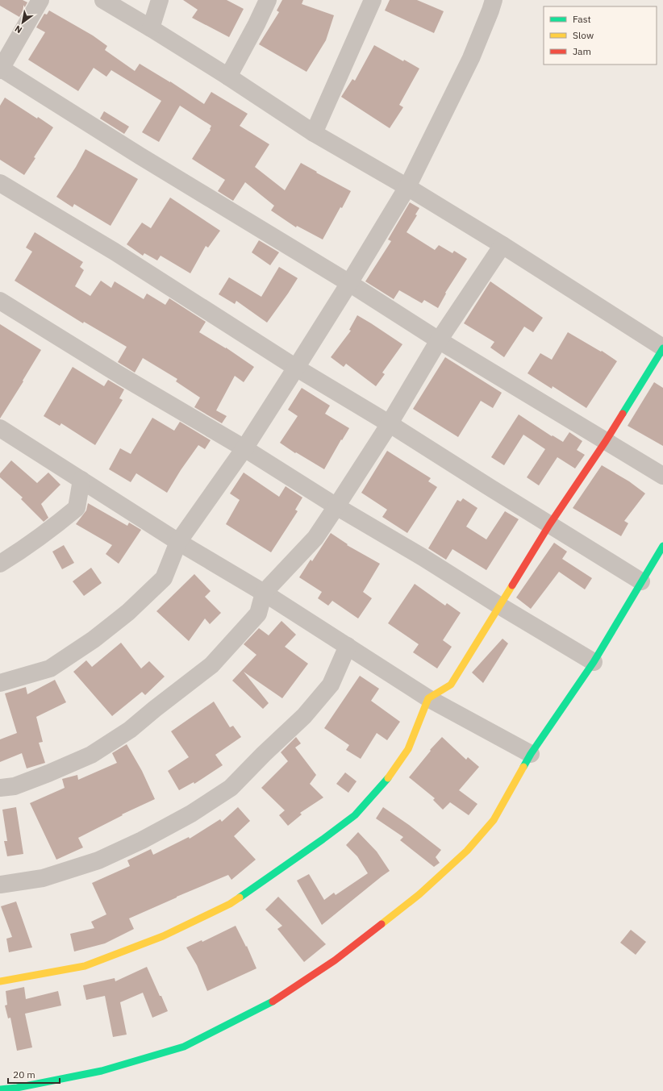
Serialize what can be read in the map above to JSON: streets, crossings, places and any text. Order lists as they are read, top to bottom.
{
  "legend": ["Fast", "Slow", "Jam"],
  "scale_bar": "20 m",
  "north": "bottom left"
}
